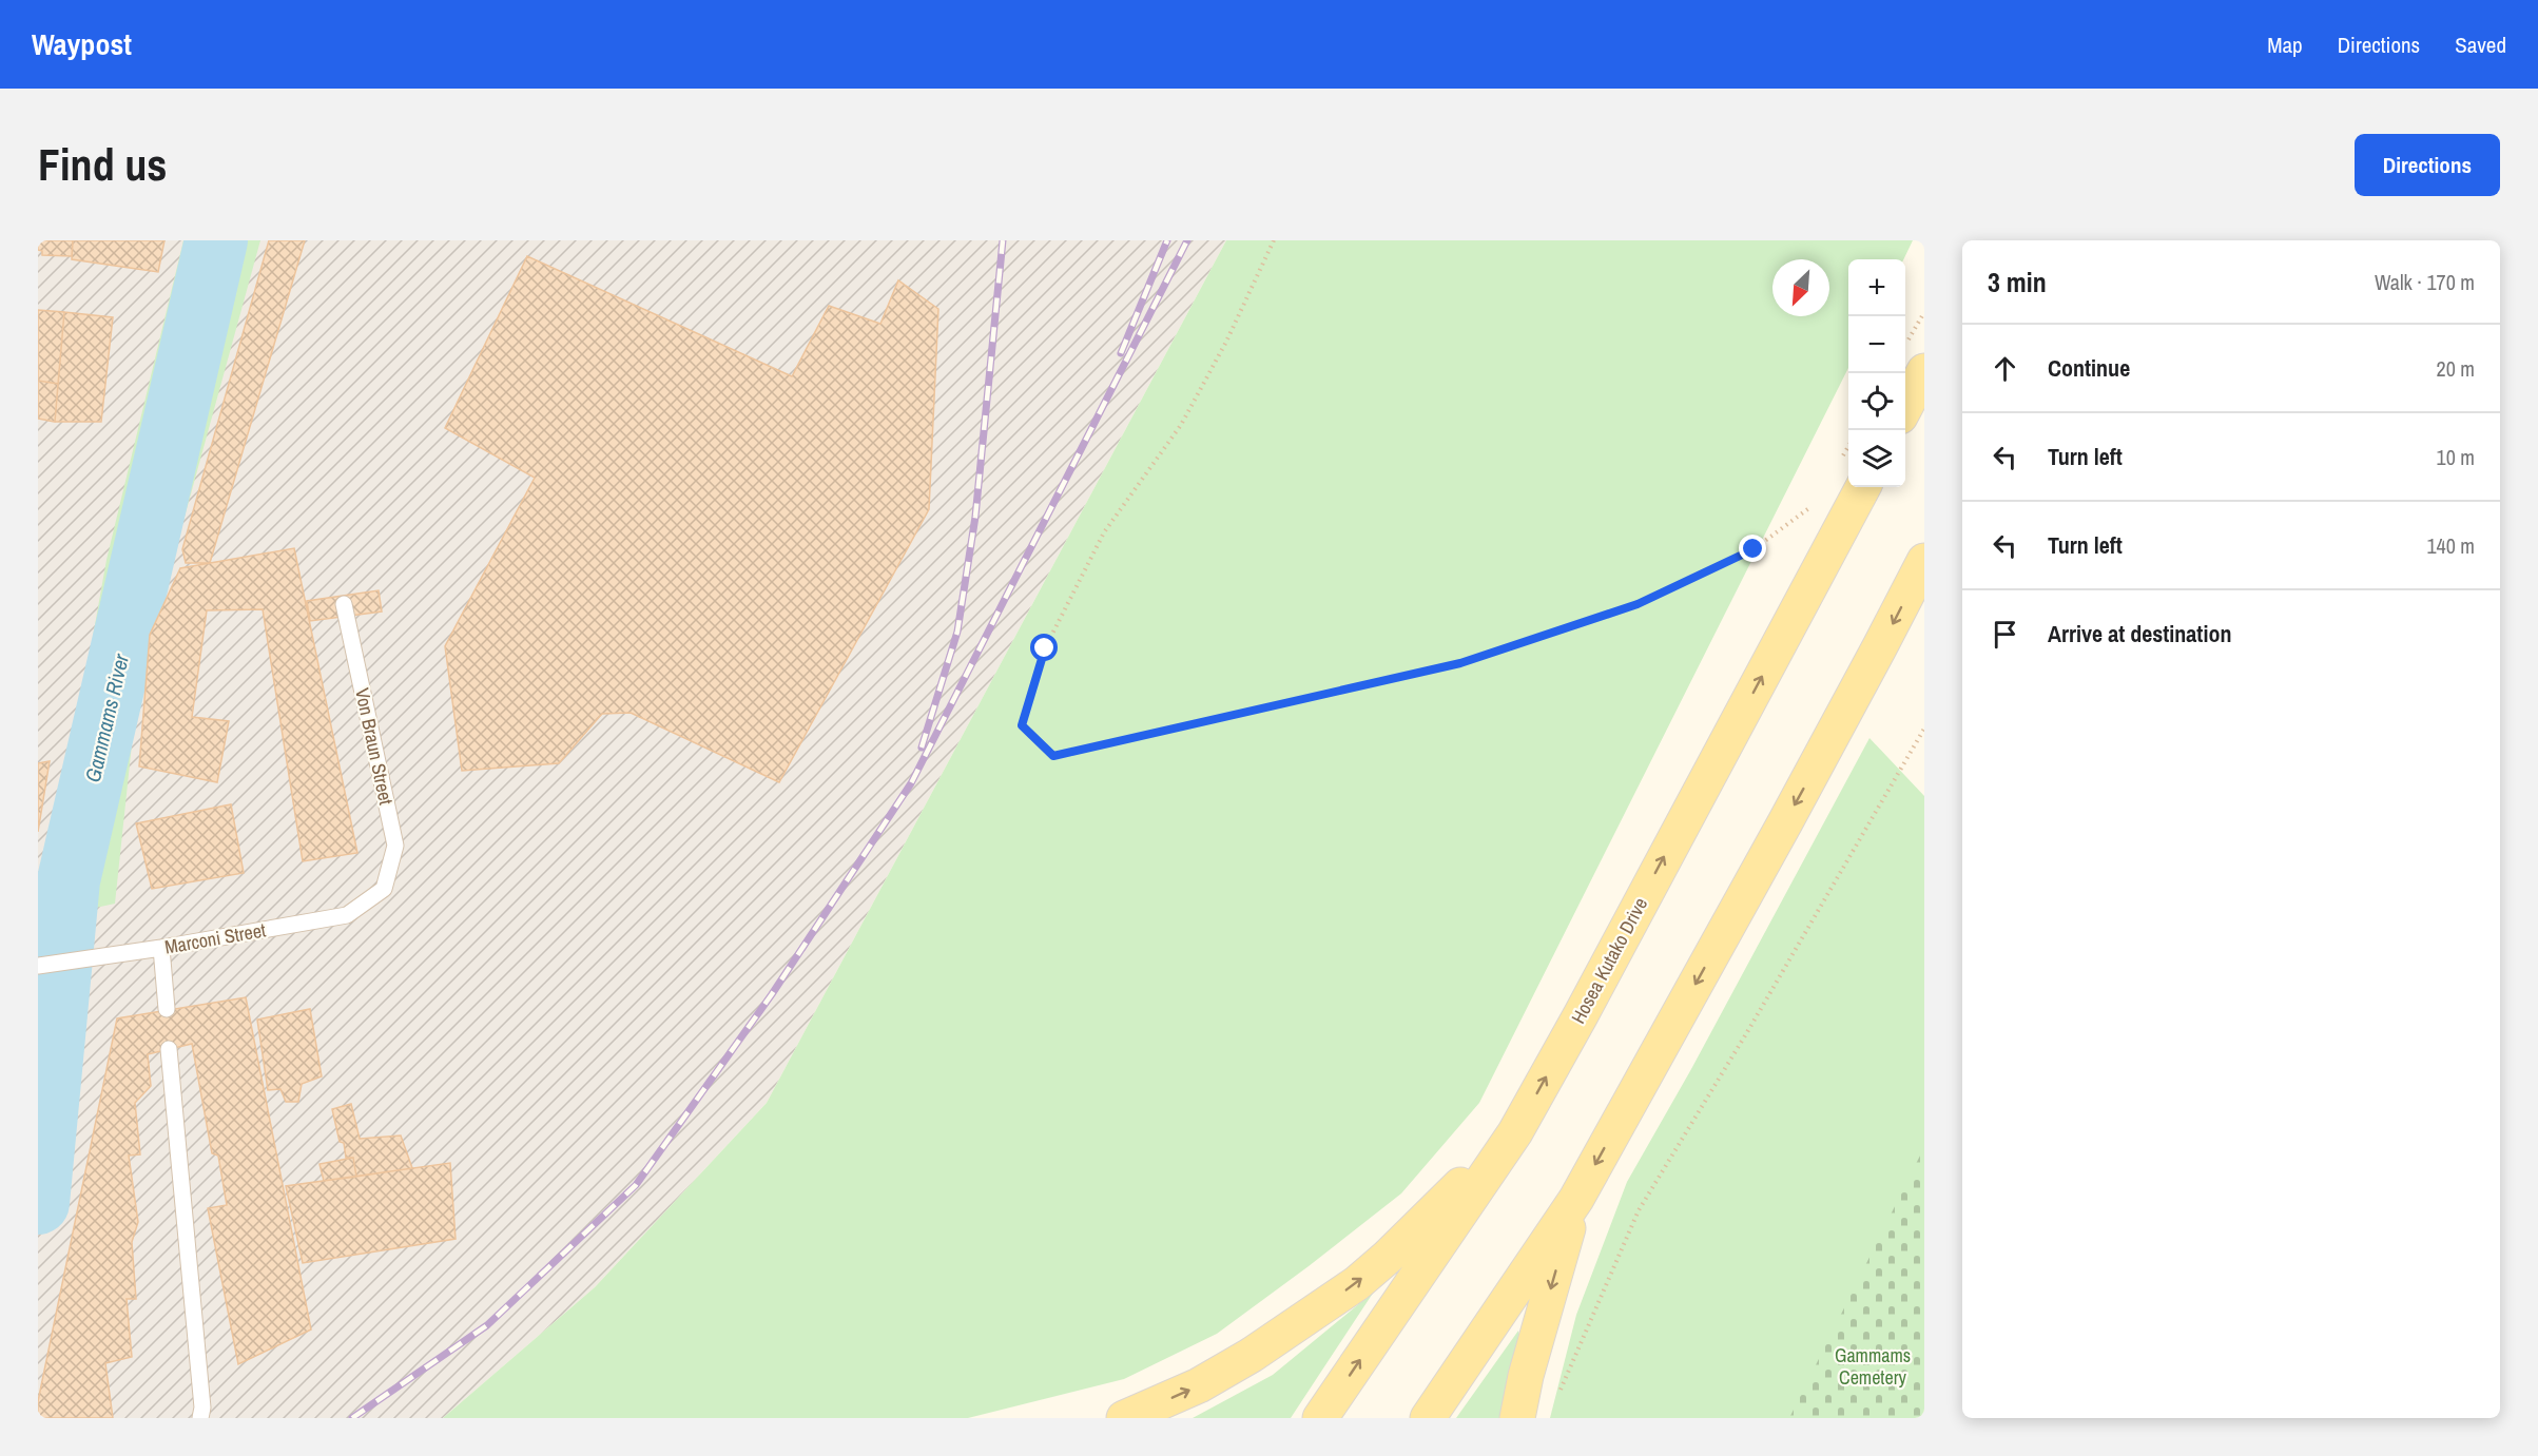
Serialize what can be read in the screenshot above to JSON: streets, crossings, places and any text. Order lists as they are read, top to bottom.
{
  "streets": {
    "main road": ["Hosea Kutako Drive"],
    "lane": ["Von Braun Street", "Marconi Street"]
  },
  "crossings": [
    ["Von Braun Street", "Marconi Street"]
  ],
  "water": ["Gammams River"],
  "parks": ["Gammams Cemetery"],
  "north": "bottom left",
  "page": {
    "header": "Waypost",
    "nav": ["Map", "Directions", "Saved"],
    "buttons": "Directions",
    "title": "Find us",
    "heading": ["3 min", "Walk · 170 m"],
    "map_buttons": ["+", "−"],
    "list": [
      ["Continue", "20 m"],
      ["Turn left", "10 m"],
      ["Turn left", "140 m"],
      "Arrive at destination"
    ]
  }
}
